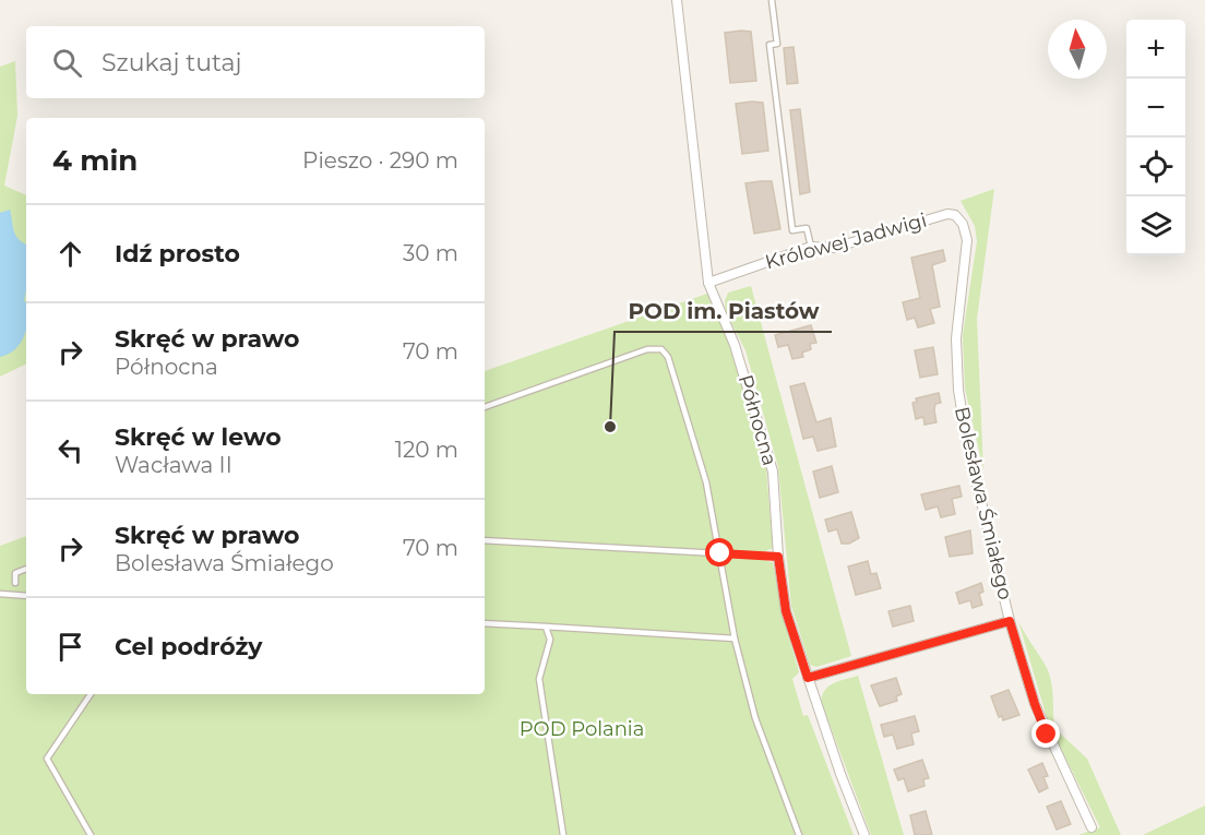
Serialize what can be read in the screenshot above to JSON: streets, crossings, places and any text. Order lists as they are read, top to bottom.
{
  "streets": {
    "street": ["Królowej Jadwigi", "Północna", "Bolesława Śmiałego"]
  },
  "crossings": [
    ["Królowej Jadwigi", "Północna"],
    ["Królowej Jadwigi", "Bolesława Śmiałego"]
  ],
  "parks": ["POD Polania"],
  "places": ["POD im. Piastów"],
  "north": "top",
  "page": {
    "map_buttons": ["+", "−"],
    "search": "Szukaj tutaj",
    "heading": ["4 min", "Pieszo · 290 m"],
    "list": [
      ["Idź prosto", "30 m"],
      ["Skręć w prawo", "Północna", "70 m"],
      ["Skręć w lewo", "Wacława II", "120 m"],
      ["Skręć w prawo", "Bolesława Śmiałego", "70 m"],
      "Cel podróży"
    ]
  }
}
